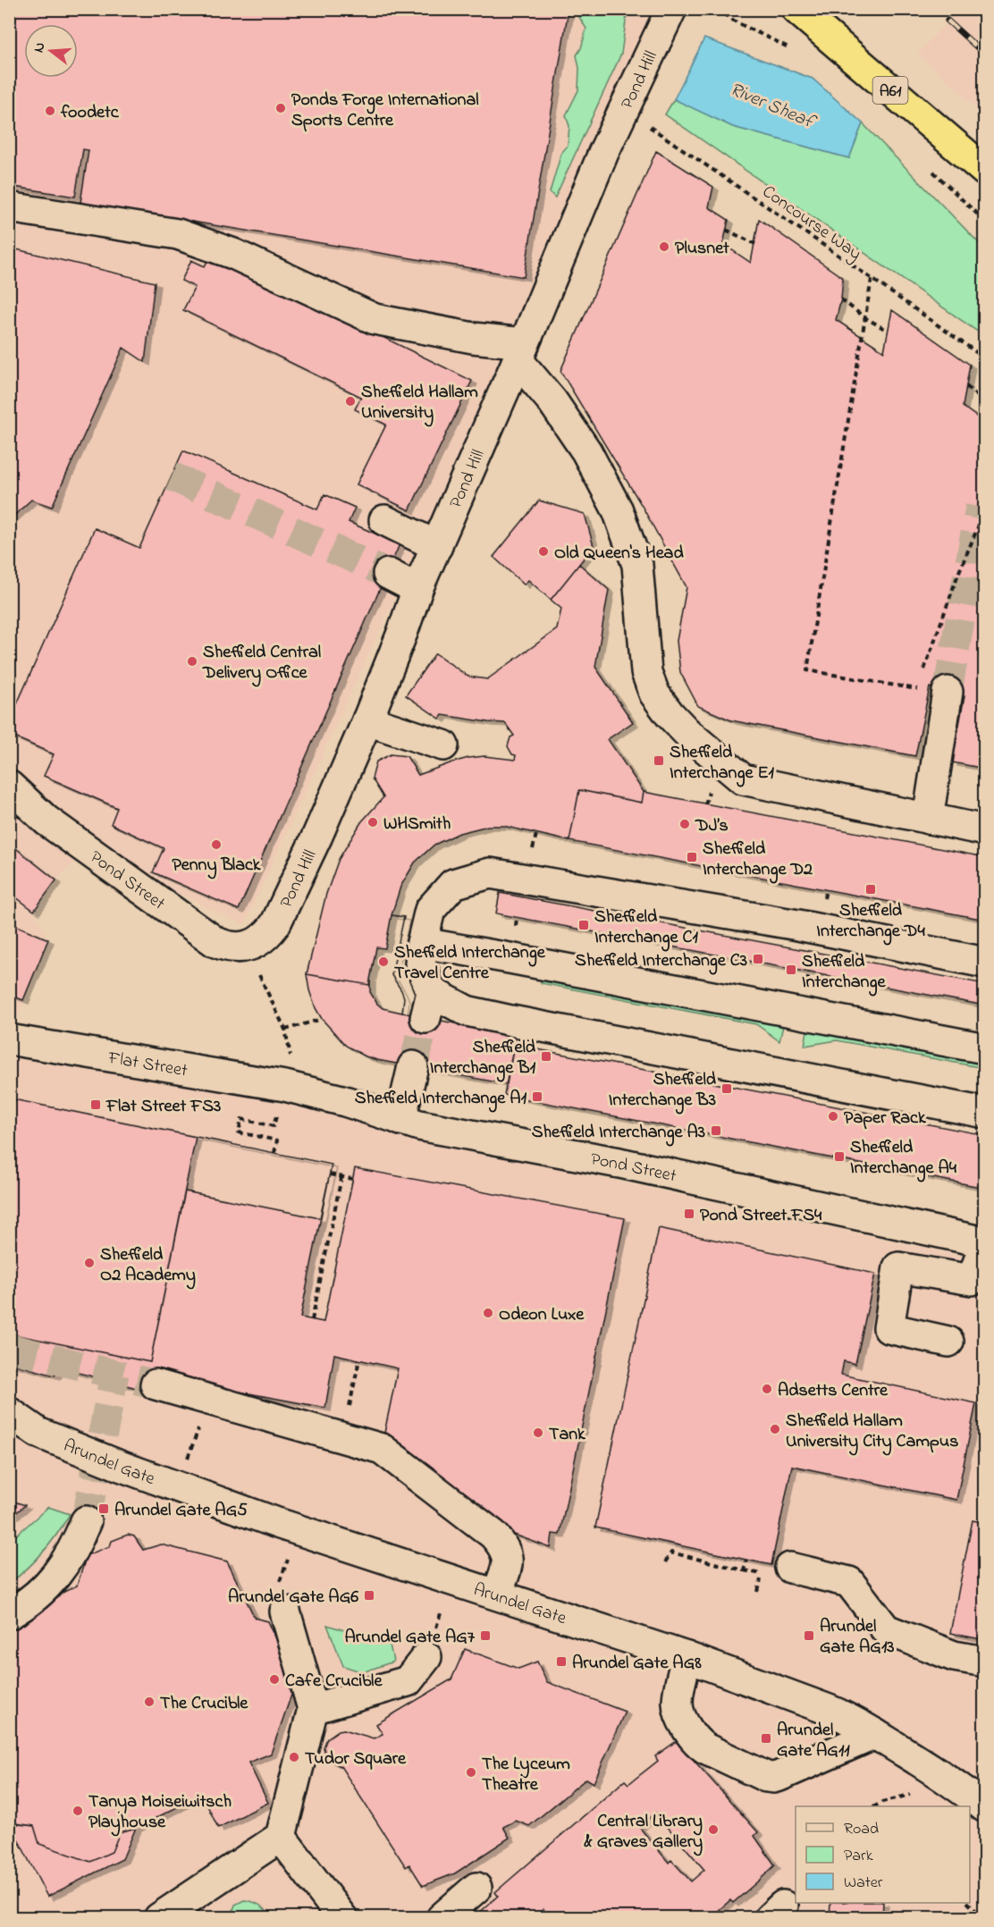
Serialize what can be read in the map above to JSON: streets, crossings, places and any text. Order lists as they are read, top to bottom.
{
  "streets": {
    "highway": ["A61"],
    "street": [
      "Pond Hill",
      "Pond Street",
      "Flat Street",
      "Arundel Gate"
    ],
    "path": ["Concourse Way"]
  },
  "crossings": [
    ["Pond Hill", "Concourse Way"],
    ["Pond Hill", "Pond Street"],
    ["Pond Street", "Flat Street"]
  ],
  "water": ["River Sheaf"],
  "places": {
    "other": [
      "Ponds Forge International Sports Centre",
      "foodetc",
      "Plusnet",
      "Sheffield Hallam University",
      "Old Queen's Head",
      "Sheffield Central Delivery Office",
      "WHSmith",
      "DJ’s",
      "Penny Black",
      "Sheffield Interchange Travel Centre",
      "Paper Rack",
      "Sheffield O2 Academy",
      "Odeon Luxe",
      "Adsetts Centre",
      "Sheffield Hallam University City Campus",
      "Tank",
      "Cafe Crucible",
      "The Crucible",
      "Tudor Square",
      "The Lyceum Theatre",
      "Tanya Moiseiwitsch Playhouse",
      "Central Library & Graves Gallery"
    ],
    "transit": [
      "Sheffield Interchange E1",
      "Sheffield Interchange D2",
      "Sheffield Interchange D4",
      "Sheffield Interchange C1",
      "Sheffield Interchange C3",
      "Sheffield Interchange",
      "Sheffield Interchange B1",
      "Sheffield Interchange B3",
      "Sheffield Interchange A1",
      "Flat Street FS3",
      "Sheffield Interchange A3",
      "Sheffield Interchange A4",
      "Pond Street FS4",
      "Arundel Gate AG5",
      "Arundel Gate AG6",
      "Arundel Gate AG7",
      "Arundel Gate AG13",
      "Arundel Gate AG8",
      "Arundel Gate AG11"
    ]
  },
  "legend": ["Road", "Park", "Water"],
  "north": "left"
}
